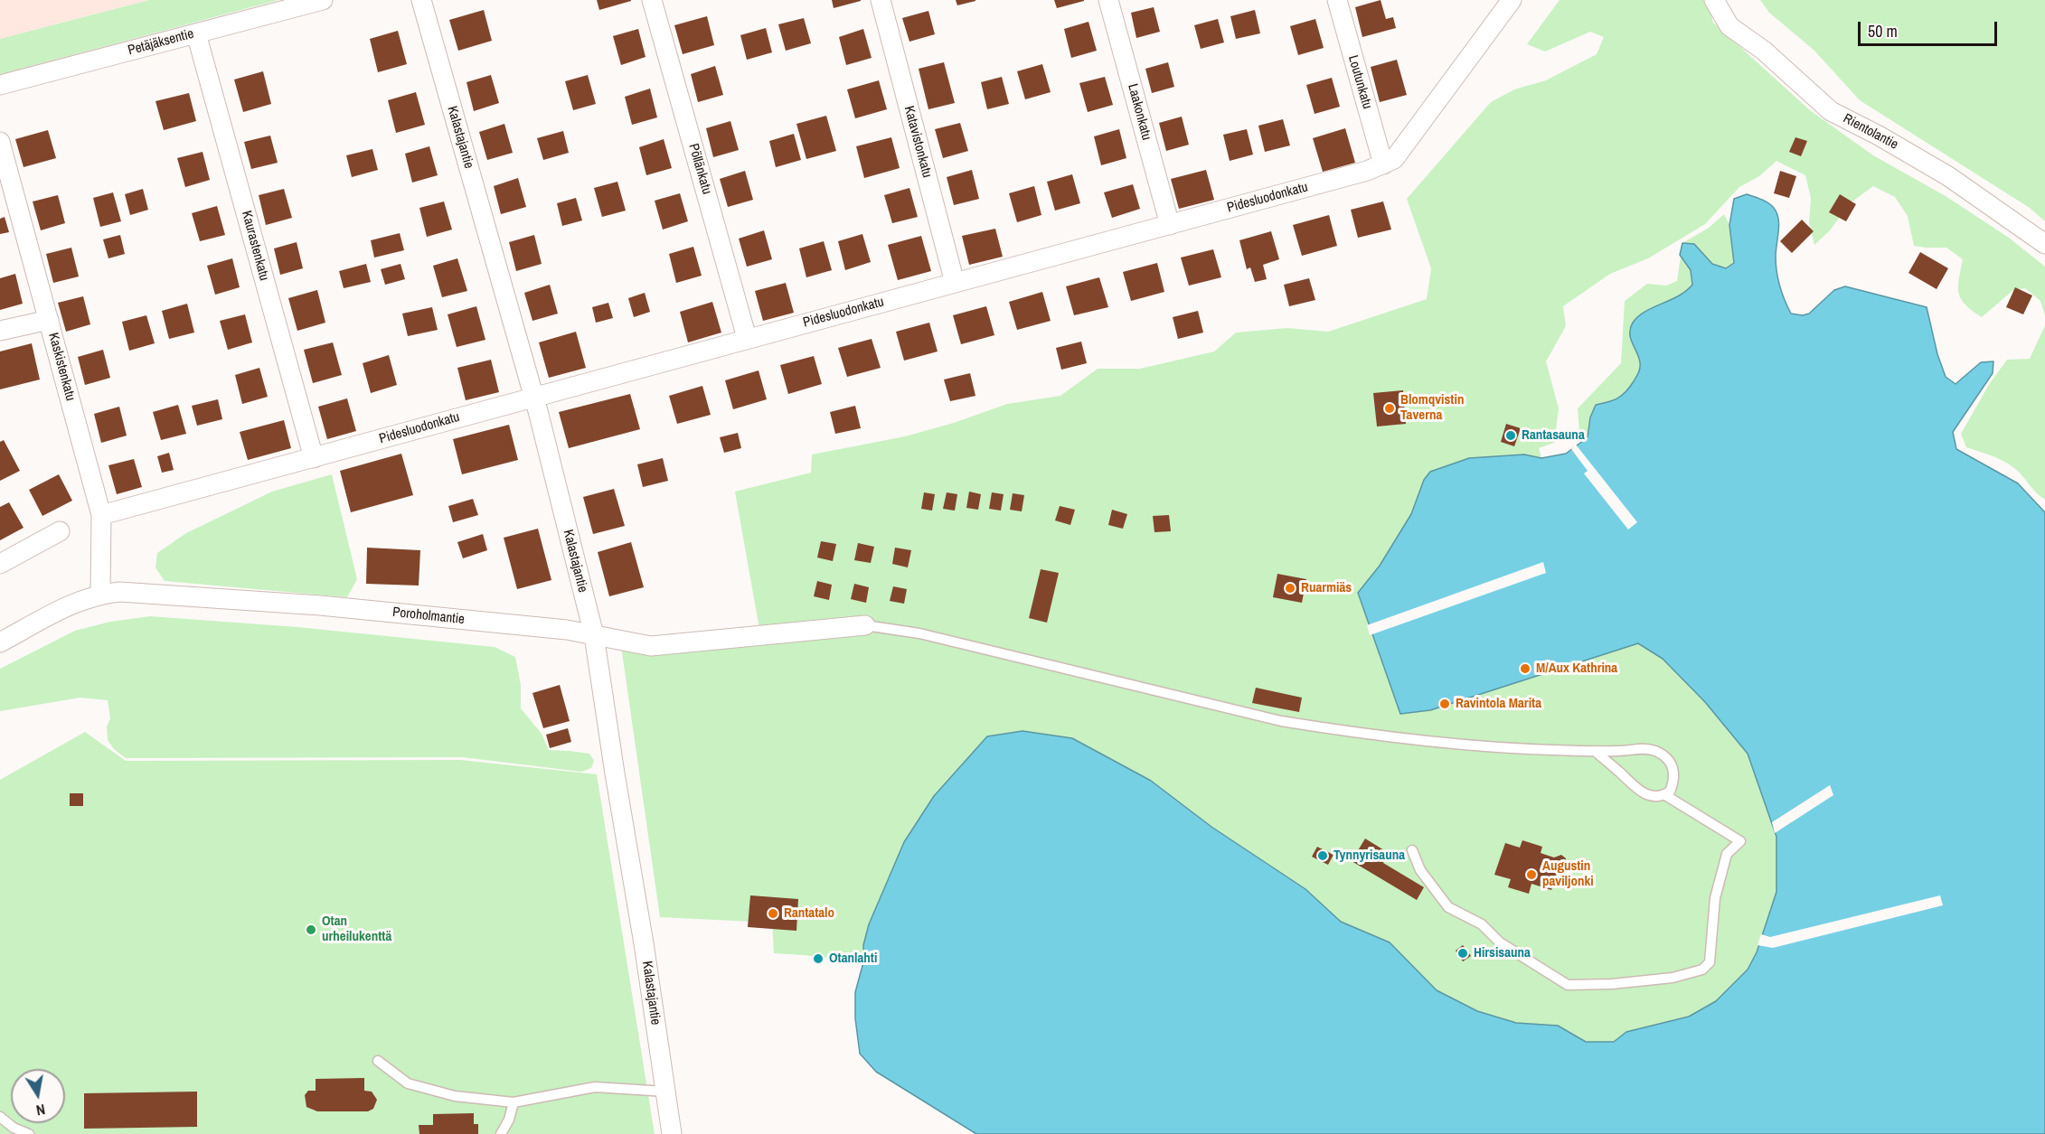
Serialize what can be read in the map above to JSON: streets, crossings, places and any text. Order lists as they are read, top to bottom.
{
  "streets": {
    "street": [
      "Petäjäksentie",
      "Loutunkatu",
      "Laakonkatu",
      "Rientolantie",
      "Kalastajantie",
      "Katavistonkatu",
      "Pöllänkatu",
      "Pidesluodonkatu",
      "Kaurastenkatu",
      "Kaskistenkatu",
      "Poroholmantie"
    ]
  },
  "crossings": [
    ["Petäjäksentie", "Kaurastenkatu"],
    ["Loutunkatu", "Pidesluodonkatu"],
    ["Laakonkatu", "Pidesluodonkatu"],
    ["Kalastajantie", "Pidesluodonkatu"],
    ["Kalastajantie", "Poroholmantie"],
    ["Katavistonkatu", "Pidesluodonkatu"],
    ["Pöllänkatu", "Pidesluodonkatu"],
    ["Pidesluodonkatu", "Kaurastenkatu"],
    ["Pidesluodonkatu", "Kaskistenkatu"],
    ["Kaskistenkatu", "Poroholmantie"]
  ],
  "places": [
    "Blomqvistin Taverna",
    "Rantasauna",
    "Ruarmiäs",
    "M/Aux Kathrina",
    "Ravintola Marita",
    "Tynnyrisauna",
    "Augustin paviljonki",
    "Rantatalo",
    "Otan urheilukenttä",
    "Hirsisauna",
    "Otanlahti"
  ],
  "scale_bar": "50 m",
  "north": "bottom"
}
